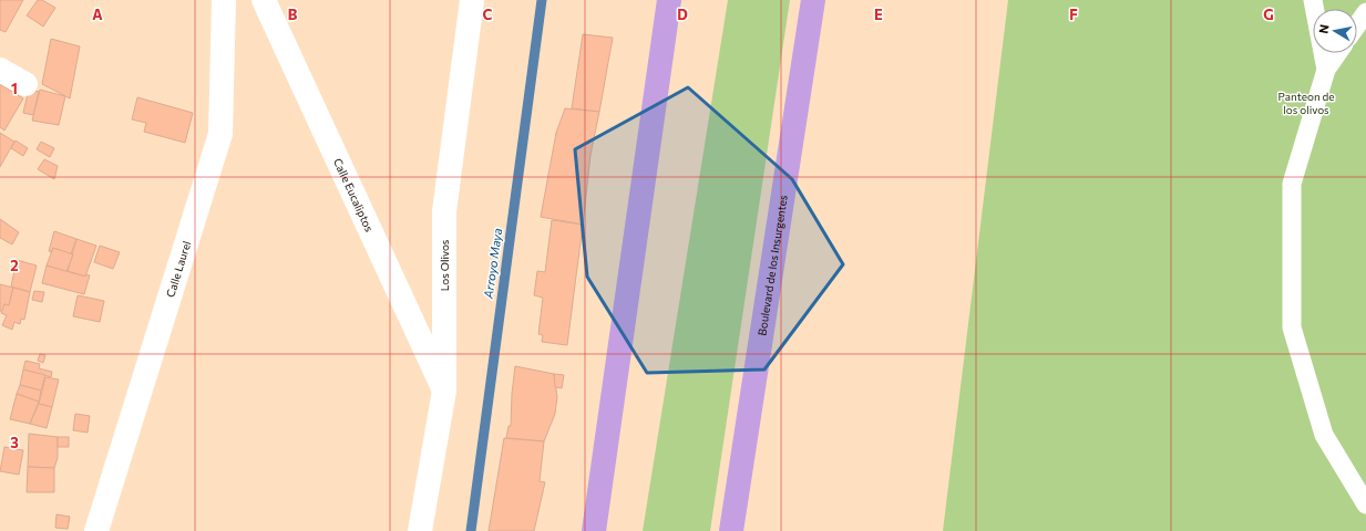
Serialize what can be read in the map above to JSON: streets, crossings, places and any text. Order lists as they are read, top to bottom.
{
  "streets": {
    "highway": ["Boulevard de los Insurgentes"],
    "street": ["Calle Eucaliptos", "Los Olivos", "Calle Laurel"]
  },
  "crossings": [
    ["Calle Eucaliptos", "Los Olivos"]
  ],
  "water": ["Arroyo Maya"],
  "parks": ["Panteon de los olivos"],
  "north": "left",
  "grid": {
    "columns": [
      "A",
      "B",
      "C",
      "D",
      "E",
      "F",
      "G"
    ],
    "rows": ["1", "2", "3"]
  }
}
